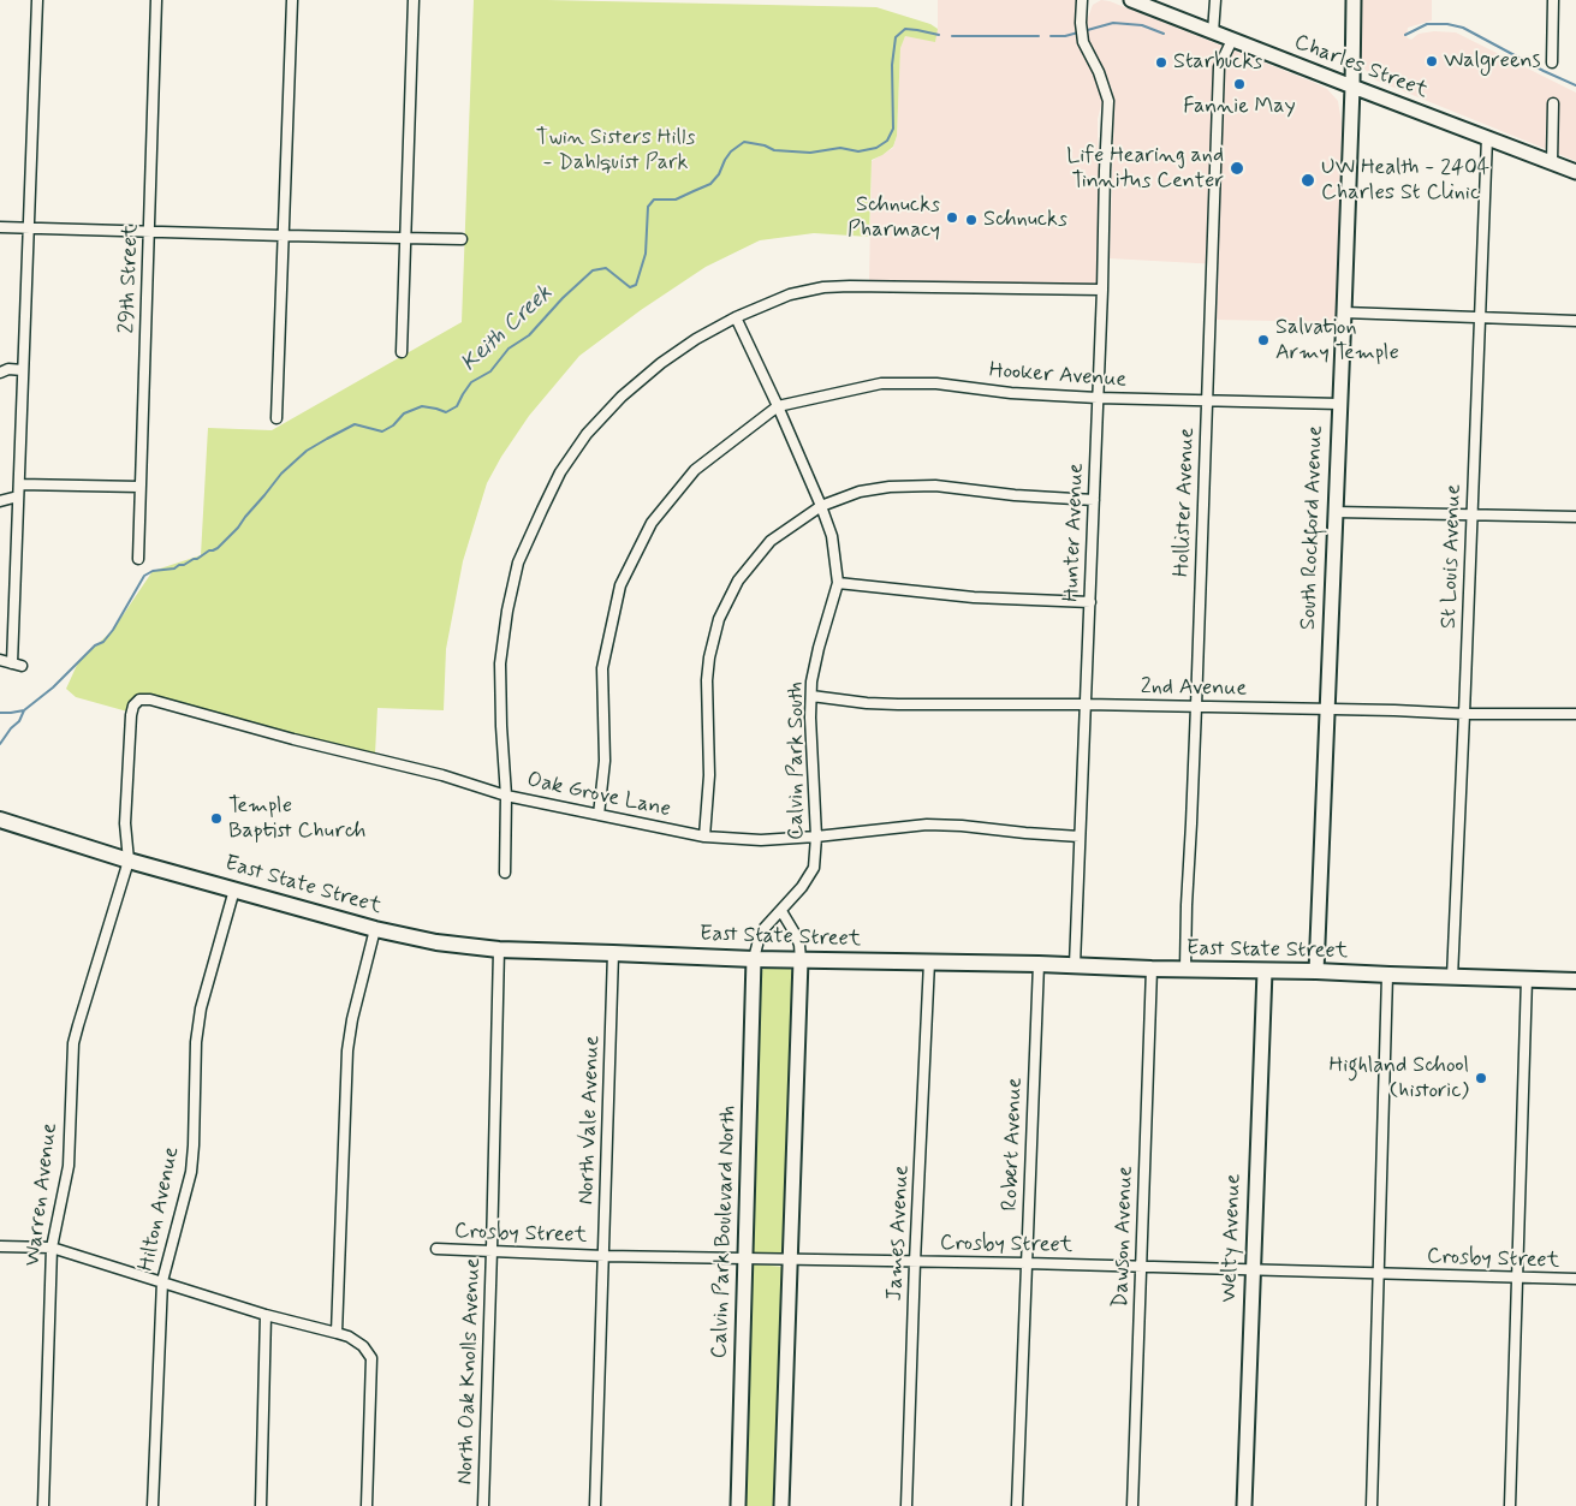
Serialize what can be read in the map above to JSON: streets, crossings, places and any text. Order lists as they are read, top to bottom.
{
  "streets": {
    "main road": ["East State Street"],
    "street": [
      "Charles Street",
      "29th Street",
      "Hooker Avenue",
      "Hollister Avenue",
      "South Rockford Avenue",
      "Hunter Avenue",
      "St Louis Avenue",
      "2nd Avenue",
      "Calvin Park South",
      "Oak Grove Lane",
      "North Vale Avenue",
      "Robert Avenue",
      "Warren Avenue",
      "Hilton Avenue",
      "Calvin Park Boulevard North",
      "James Avenue",
      "Crosby Street",
      "Dawson Avenue",
      "Welty Avenue",
      "North Oak Knolls Avenue"
    ]
  },
  "crossings": [
    ["Charles Street", "Hollister Avenue"],
    ["Charles Street", "South Rockford Avenue"],
    ["Charles Street", "St Louis Avenue"],
    ["Hooker Avenue", "Hollister Avenue"],
    ["Hooker Avenue", "South Rockford Avenue"],
    ["Hooker Avenue", "Hunter Avenue"],
    ["Hooker Avenue", "Calvin Park South"],
    ["Hollister Avenue", "2nd Avenue"],
    ["Hollister Avenue", "East State Street"],
    ["South Rockford Avenue", "2nd Avenue"],
    ["South Rockford Avenue", "East State Street"],
    ["Hunter Avenue", "2nd Avenue"],
    ["Hunter Avenue", "Oak Grove Lane"],
    ["Hunter Avenue", "East State Street"],
    ["St Louis Avenue", "2nd Avenue"],
    ["St Louis Avenue", "East State Street"],
    ["2nd Avenue", "Calvin Park South"],
    ["Calvin Park South", "Oak Grove Lane"],
    ["Calvin Park South", "East State Street"],
    ["Calvin Park South", "Calvin Park Boulevard North"],
    ["Oak Grove Lane", "East State Street"],
    ["Oak Grove Lane", "Warren Avenue"],
    ["East State Street", "North Vale Avenue"],
    ["East State Street", "Robert Avenue"],
    ["East State Street", "Warren Avenue"],
    ["East State Street", "Hilton Avenue"],
    ["East State Street", "Calvin Park Boulevard North"],
    ["East State Street", "James Avenue"],
    ["East State Street", "Dawson Avenue"],
    ["East State Street", "Welty Avenue"],
    ["East State Street", "North Oak Knolls Avenue"],
    ["North Vale Avenue", "Crosby Street"],
    ["Robert Avenue", "Crosby Street"],
    ["Calvin Park Boulevard North", "Crosby Street"],
    ["James Avenue", "Crosby Street"],
    ["Crosby Street", "Dawson Avenue"],
    ["Crosby Street", "Welty Avenue"],
    ["Crosby Street", "North Oak Knolls Avenue"]
  ],
  "water": ["Keith Creek"],
  "parks": ["Twin Sisters Hills - Dahlquist Park"],
  "places": [
    "Walgreens",
    "Starbucks",
    "Fannie May",
    "Life Hearing and Tinnitus Center",
    "UW Health - 2404 Charles St Clinic",
    "Schnucks Pharmacy",
    "Schnucks",
    "Salvation Army Temple",
    "Temple Baptist Church",
    "Highland School (historic)"
  ]
}
